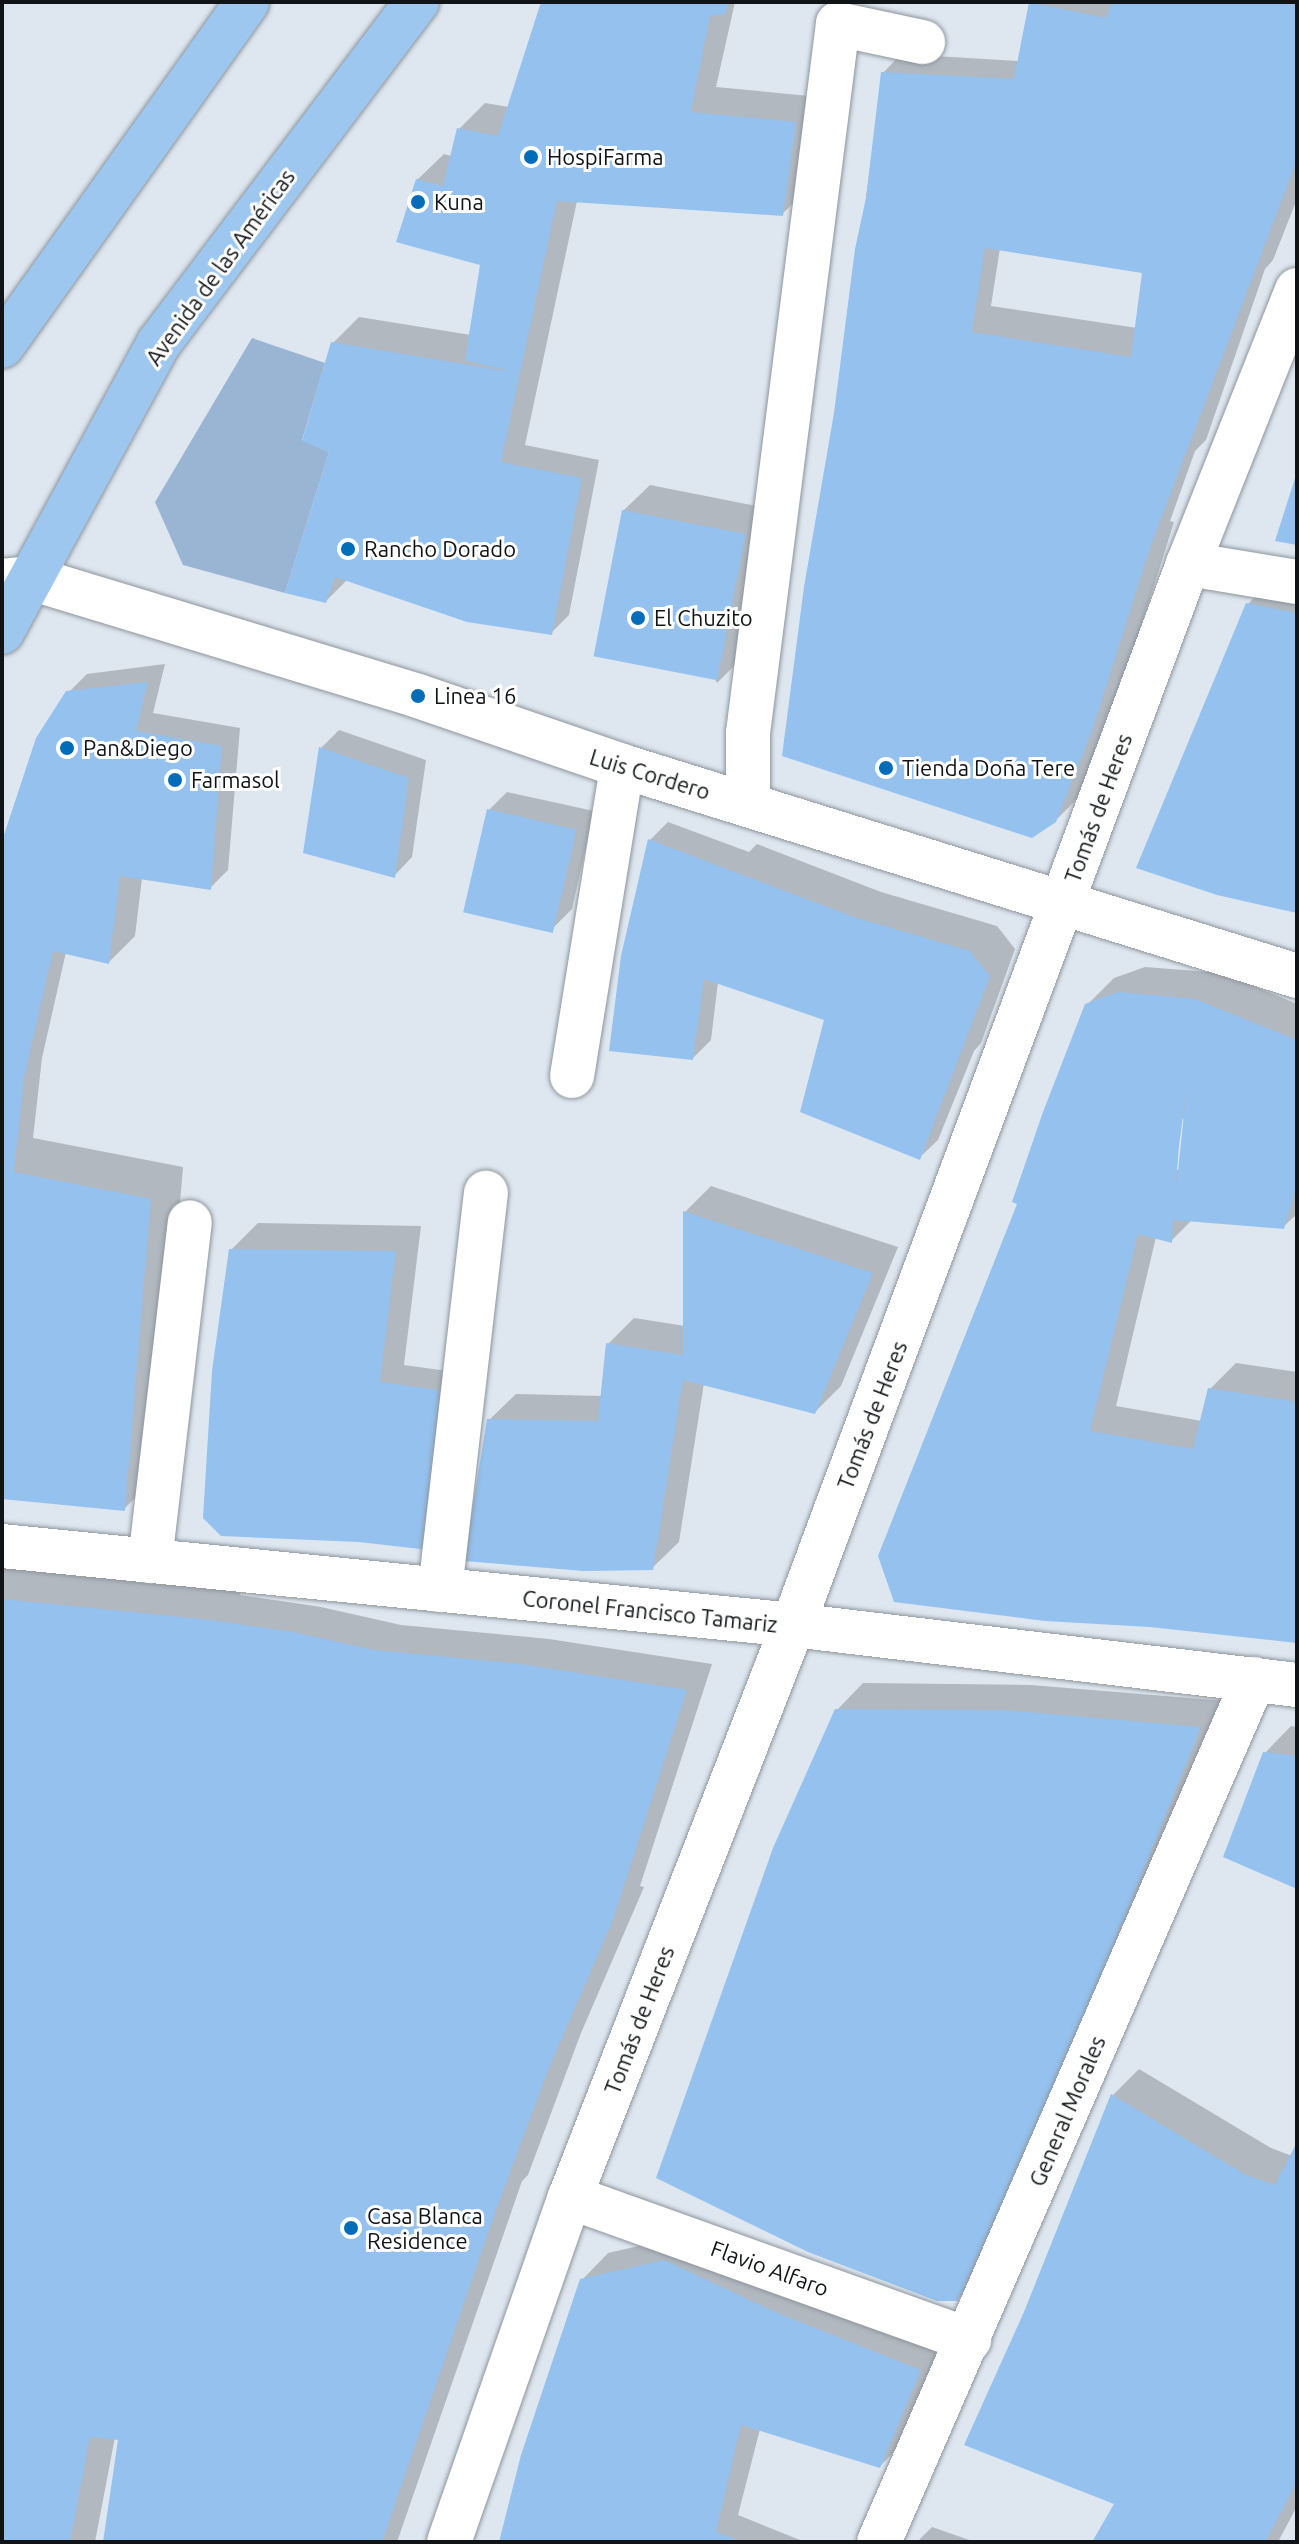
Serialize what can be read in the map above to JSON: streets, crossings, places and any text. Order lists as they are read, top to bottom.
{
  "streets": {
    "main road": ["Avenida de las Américas"],
    "street": [
      "Luis Cordero",
      "Tomás de Heres",
      "Coronel Francisco Tamariz",
      "General Morales",
      "Flavio Alfaro"
    ]
  },
  "crossings": [
    ["Avenida de las Américas", "Luis Cordero"],
    ["Luis Cordero", "Tomás de Heres"],
    ["Tomás de Heres", "Coronel Francisco Tamariz"],
    ["Tomás de Heres", "Flavio Alfaro"],
    ["Coronel Francisco Tamariz", "General Morales"],
    ["General Morales", "Flavio Alfaro"]
  ],
  "places": [
    "HospiFarma",
    "Kuna",
    "Rancho Dorado",
    "El Chuzito",
    "Linea 16",
    "Pan&Diego",
    "Tienda Doña Tere",
    "Farmasol",
    "Casa Blanca Residence"
  ]
}
